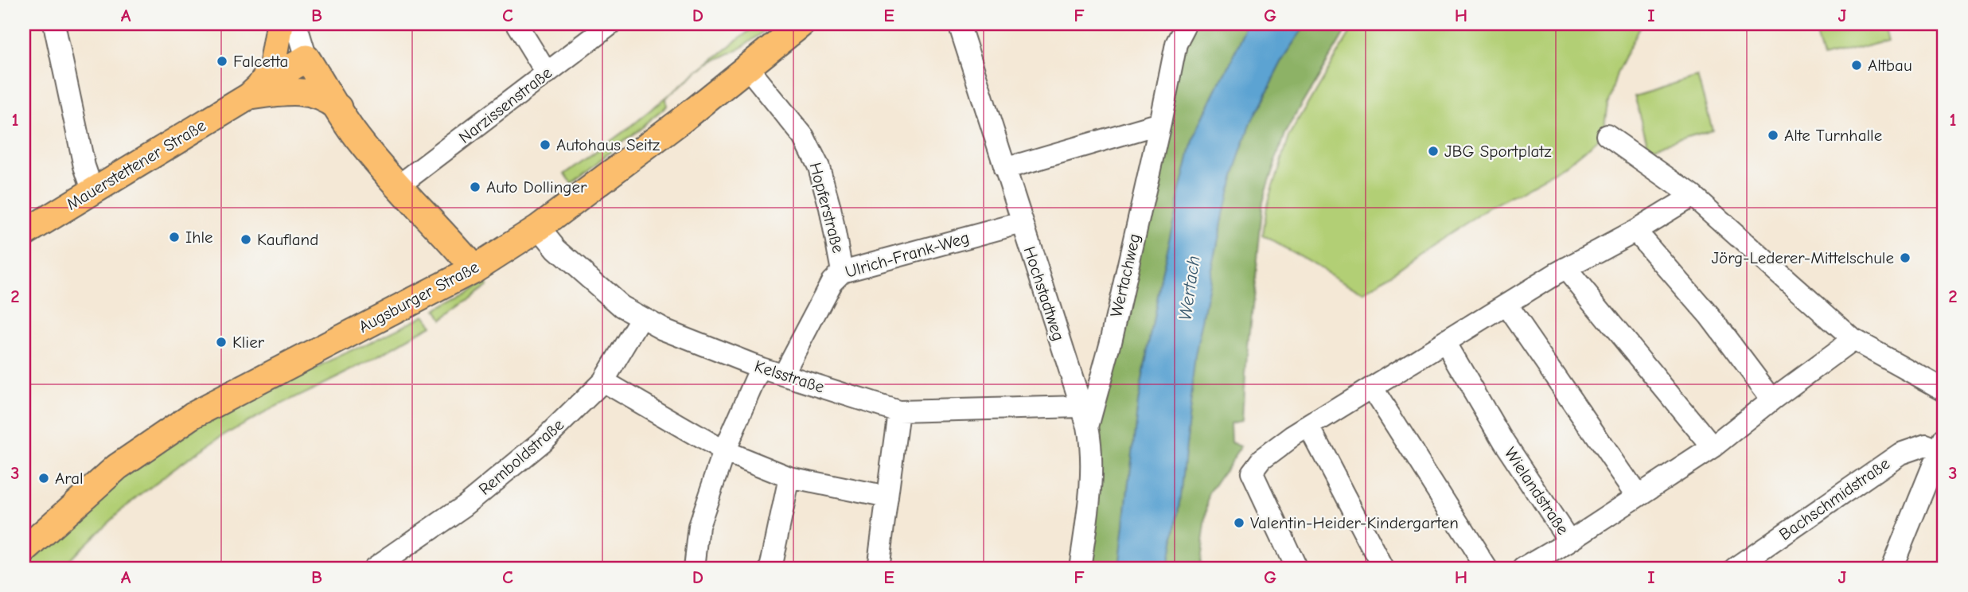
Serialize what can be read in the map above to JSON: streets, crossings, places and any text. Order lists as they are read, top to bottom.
{
  "streets": {
    "main road": ["Mauerstettener Straße", "Augsburger Straße"],
    "street": [
      "Narzissenstraße",
      "Hopferstraße",
      "Ulrich-Frank-Weg",
      "Wertachweg",
      "Hochstadtweg",
      "Kelsstraße",
      "Remboldstraße",
      "Wielandstraße",
      "Bachschmidstraße"
    ]
  },
  "crossings": [
    ["Narzissenstraße", "Mauerstettener Straße"],
    ["Mauerstettener Straße", "Augsburger Straße"],
    ["Hopferstraße", "Ulrich-Frank-Weg"],
    ["Hopferstraße", "Augsburger Straße"],
    ["Ulrich-Frank-Weg", "Hochstadtweg"],
    ["Ulrich-Frank-Weg", "Kelsstraße"],
    ["Wertachweg", "Hochstadtweg"],
    ["Hochstadtweg", "Kelsstraße"],
    ["Augsburger Straße", "Kelsstraße"],
    ["Kelsstraße", "Remboldstraße"]
  ],
  "water": ["Wertach"],
  "places": [
    "Falcetta",
    "Altbau",
    "Alte Turnhalle",
    "Autohaus Seitz",
    "JBG Sportplatz",
    "Auto Dollinger",
    "Ihle",
    "Kaufland",
    "Jörg-Lederer-Mittelschule",
    "Klier",
    "Aral",
    "Valentin-Heider-Kindergarten"
  ],
  "grid": {
    "columns": [
      "A",
      "B",
      "C",
      "D",
      "E",
      "F",
      "G",
      "H",
      "I",
      "J"
    ],
    "rows": ["1", "2", "3"]
  }
}
